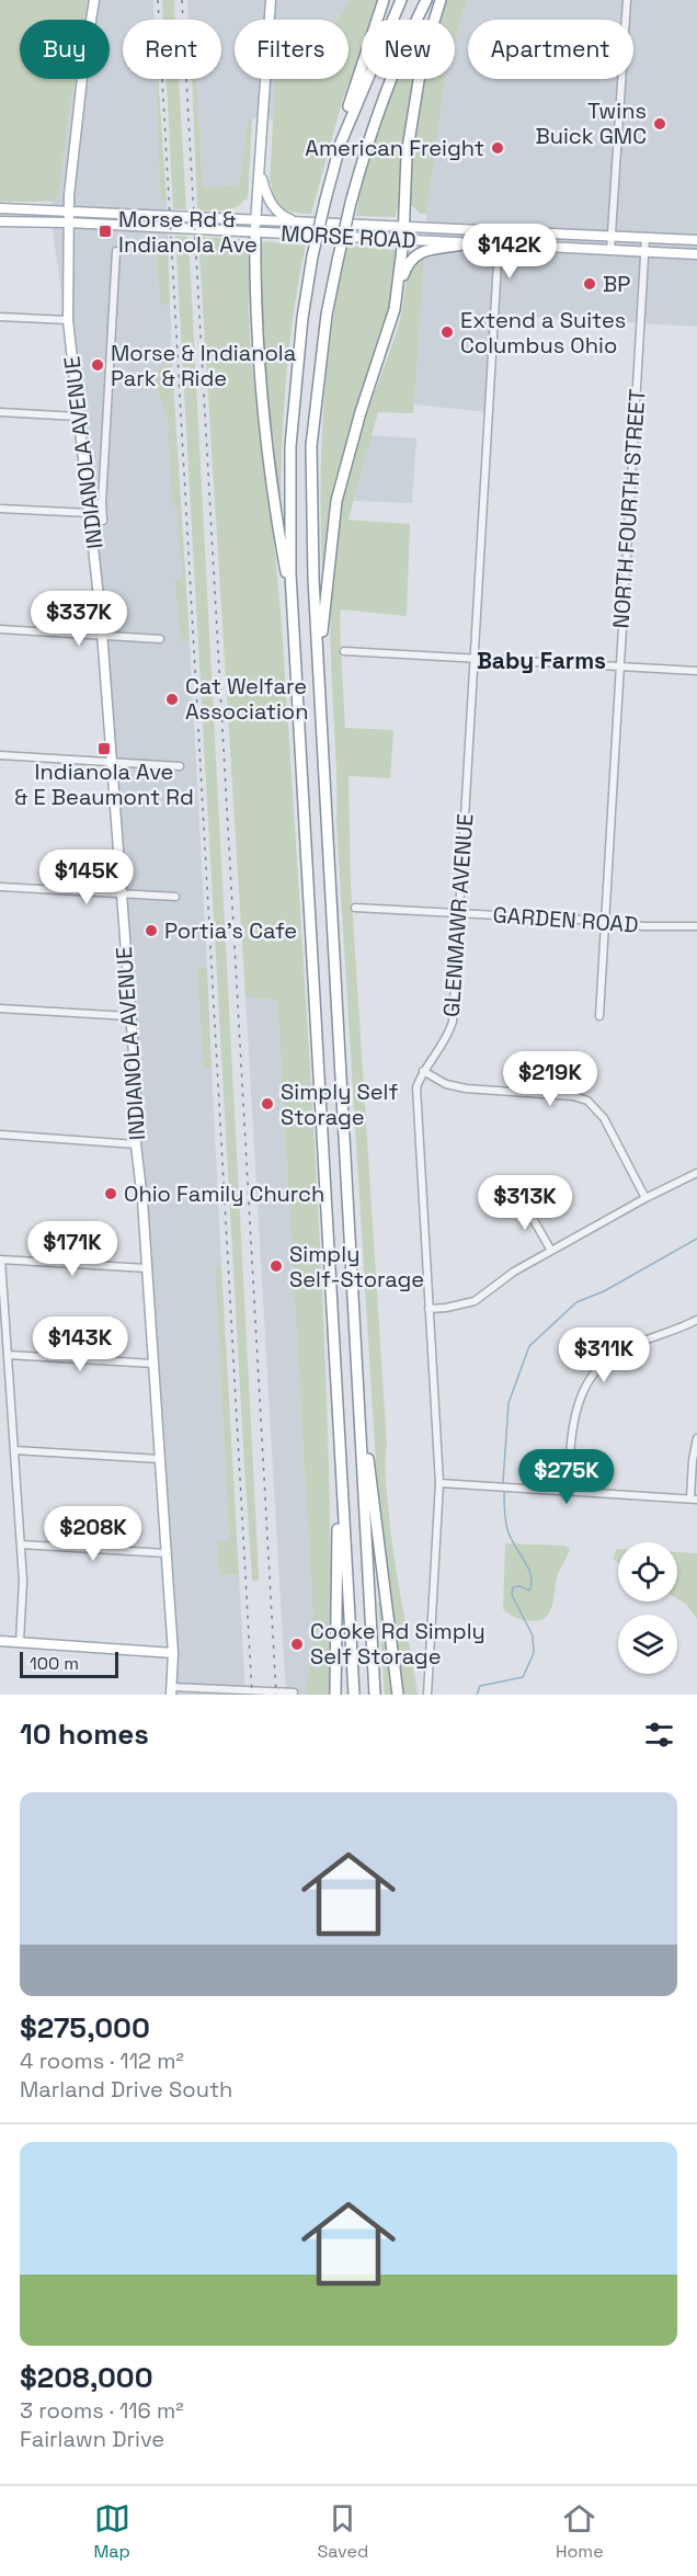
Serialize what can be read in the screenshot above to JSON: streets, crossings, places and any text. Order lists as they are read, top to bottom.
{
  "streets": {
    "main road": ["MORSE ROAD", "INDIANOLA AVENUE"],
    "street": ["NORTH FOURTH STREET", "GLENMAWR AVENUE", "GARDEN ROAD"]
  },
  "crossings": [
    ["MORSE ROAD", "INDIANOLA AVENUE"],
    ["MORSE ROAD", "NORTH FOURTH STREET"],
    ["MORSE ROAD", "GLENMAWR AVENUE"],
    ["NORTH FOURTH STREET", "GARDEN ROAD"],
    ["GLENMAWR AVENUE", "GARDEN ROAD"]
  ],
  "districts": ["Baby Farms"],
  "places": {
    "other": [
      "Twins Buick GMC",
      "American Freight",
      "BP",
      "Extend a Suites Columbus Ohio",
      "Morse & Indianola Park & Ride",
      "Cat Welfare Association",
      "Portia's Cafe",
      "Simply Self Storage",
      "Ohio Family Church",
      "Simply Self-Storage",
      "Cooke Rd Simply Self Storage"
    ],
    "transit": ["Morse Rd & Indianola Ave", "Indianola Ave & E Beaumont Rd"]
  },
  "scale_bar": "100 m",
  "page": {
    "chip": [
      "Buy",
      "Rent",
      "Filters",
      "New",
      "Apartment"
    ],
    "price": [
      "$142K",
      "$337K",
      "$145K",
      "$219K",
      "$313K",
      "$171K",
      "$143K",
      "$311K",
      "$275K",
      "$208K"
    ],
    "scale": "100 m",
    "heading": "10 homes",
    "list": [
      {
        "name": "$275,000",
        "note": "4 rooms · 112 m² · Marland Drive South"
      },
      {
        "name": "$208,000",
        "note": "3 rooms · 116 m² · Fairlawn Drive"
      }
    ],
    "tabs": ["Map", "Saved", "Home"]
  }
}
